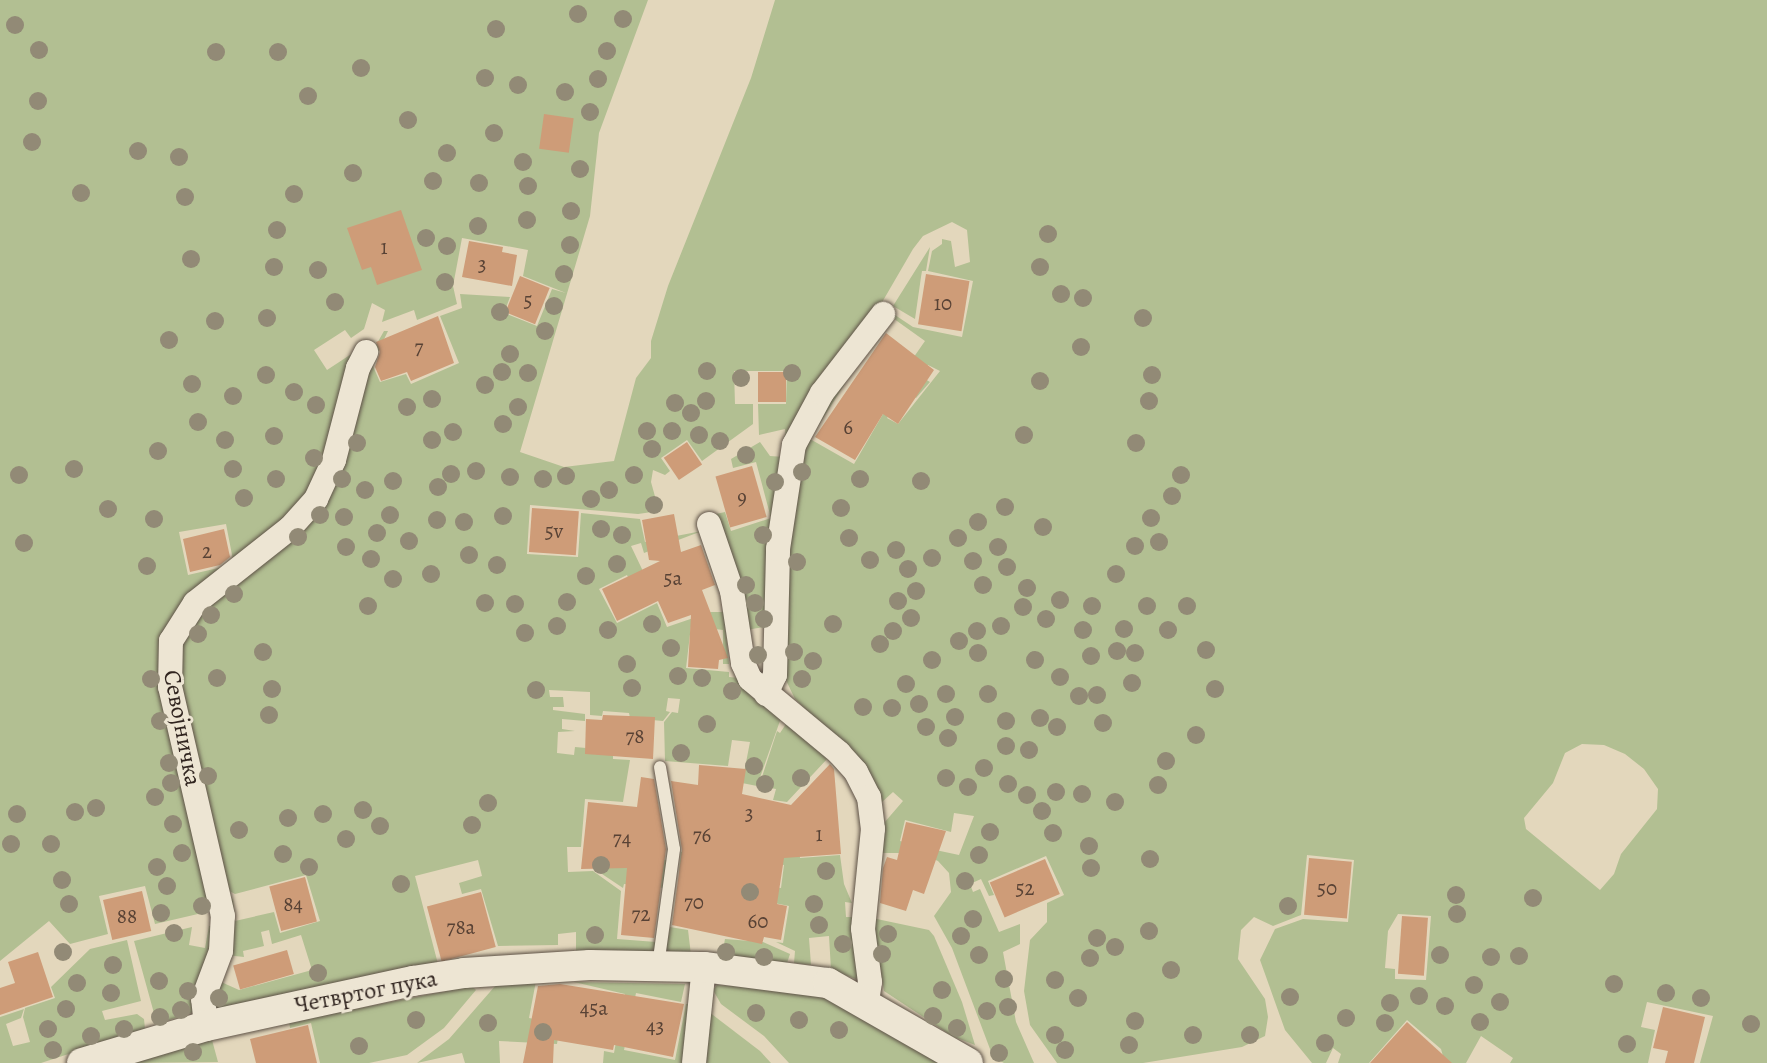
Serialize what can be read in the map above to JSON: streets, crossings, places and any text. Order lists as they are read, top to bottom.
{
  "streets": {
    "street": ["Севојничка", "Четвртог пука"]
  },
  "crossings": [
    ["Севојничка", "Четвртог пука"]
  ],
  "house_numbers": [
    "1",
    "3",
    "5",
    "10",
    "7",
    "6",
    "9",
    "5v",
    "2",
    "5a",
    "78",
    "3",
    "1",
    "76",
    "74",
    "52",
    "50",
    "70",
    "84",
    "72",
    "88",
    "60",
    "78a",
    "45a",
    "43"
  ]
}
